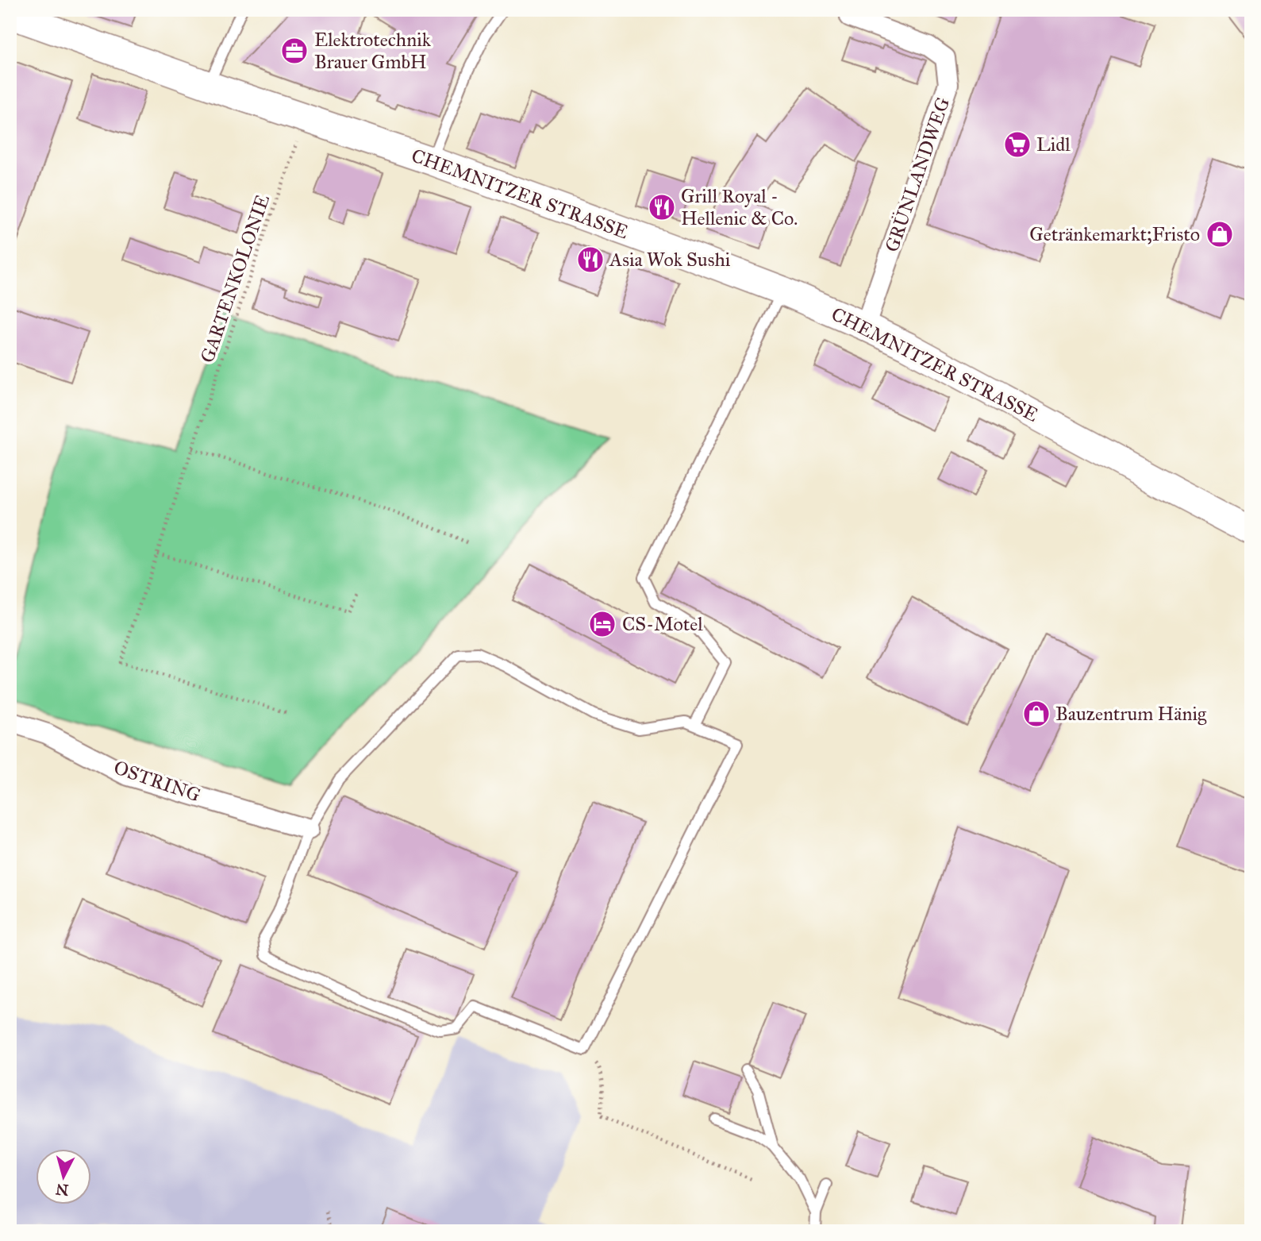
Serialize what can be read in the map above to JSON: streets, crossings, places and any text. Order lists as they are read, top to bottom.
{
  "streets": {
    "street": ["GRÜNLANDWEG", "CHEMNITZER STRASSE", "OSTRING"],
    "path": ["GARTENKOLONIE"]
  },
  "crossings": [
    ["GRÜNLANDWEG", "CHEMNITZER STRASSE"],
    ["CHEMNITZER STRASSE", "GARTENKOLONIE"]
  ],
  "places": {
    "office": ["Elektrotechnik Brauer GmbH"],
    "supermarket": ["Lidl"],
    "restaurant": ["Grill Royal - Hellenic & Co.", "Asia Wok Sushi"],
    "shop": ["Getränkemarkt;Fristo", "Bauzentrum Hänig"],
    "hotel": ["CS-Motel"]
  },
  "north": "bottom"
}
